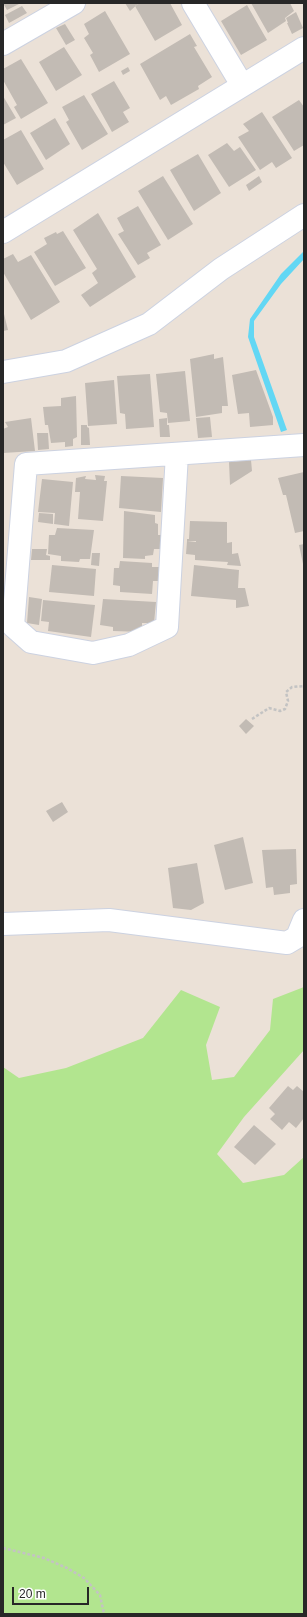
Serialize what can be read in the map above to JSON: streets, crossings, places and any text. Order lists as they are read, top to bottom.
{
  "scale_bar": "20 m"
}
